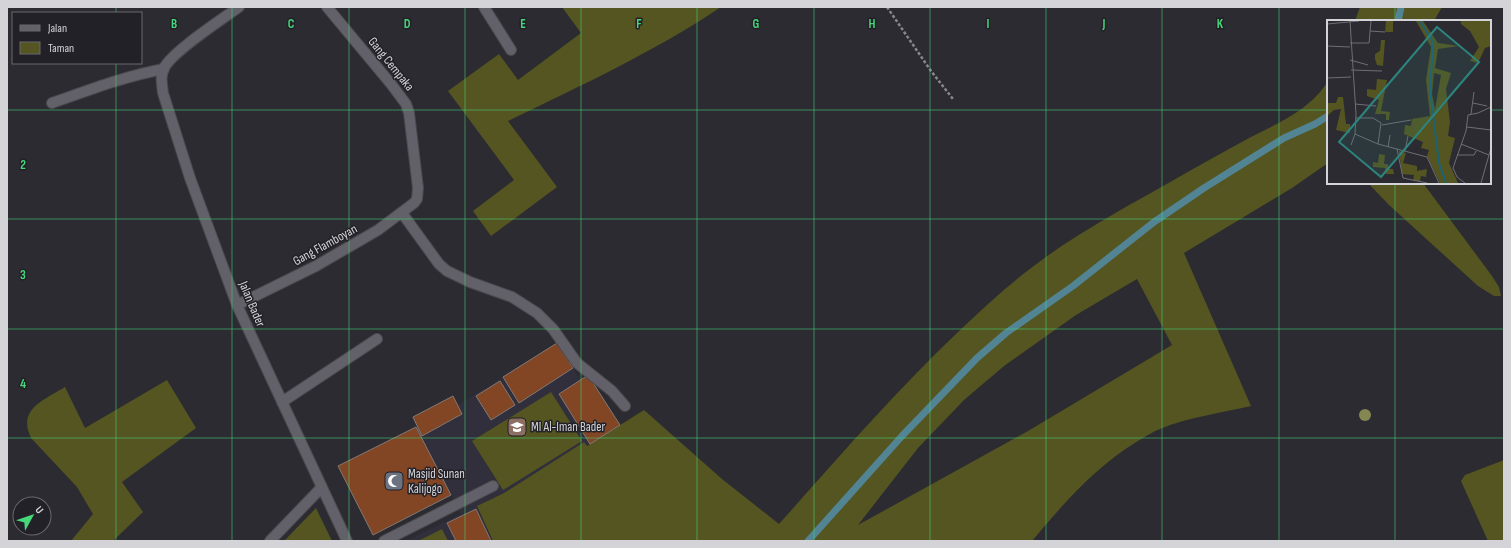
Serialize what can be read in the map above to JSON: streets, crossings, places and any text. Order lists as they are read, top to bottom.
{
  "streets": {
    "street": ["Gang Cempaka", "Gang Flamboyan", "Jalan Bader"]
  },
  "crossings": [
    ["Gang Cempaka", "Gang Flamboyan"],
    ["Gang Flamboyan", "Jalan Bader"]
  ],
  "places": {
    "school or university": ["MI Al-Iman Bader"],
    "mosque": ["Masjid Sunan Kalijogo"]
  },
  "legend": ["Jalan", "Taman"],
  "north": "top right",
  "grid": {
    "columns": [
      "B",
      "C",
      "D",
      "E",
      "F",
      "G",
      "H",
      "I",
      "J",
      "K"
    ],
    "rows": ["2", "3", "4"]
  }
}
